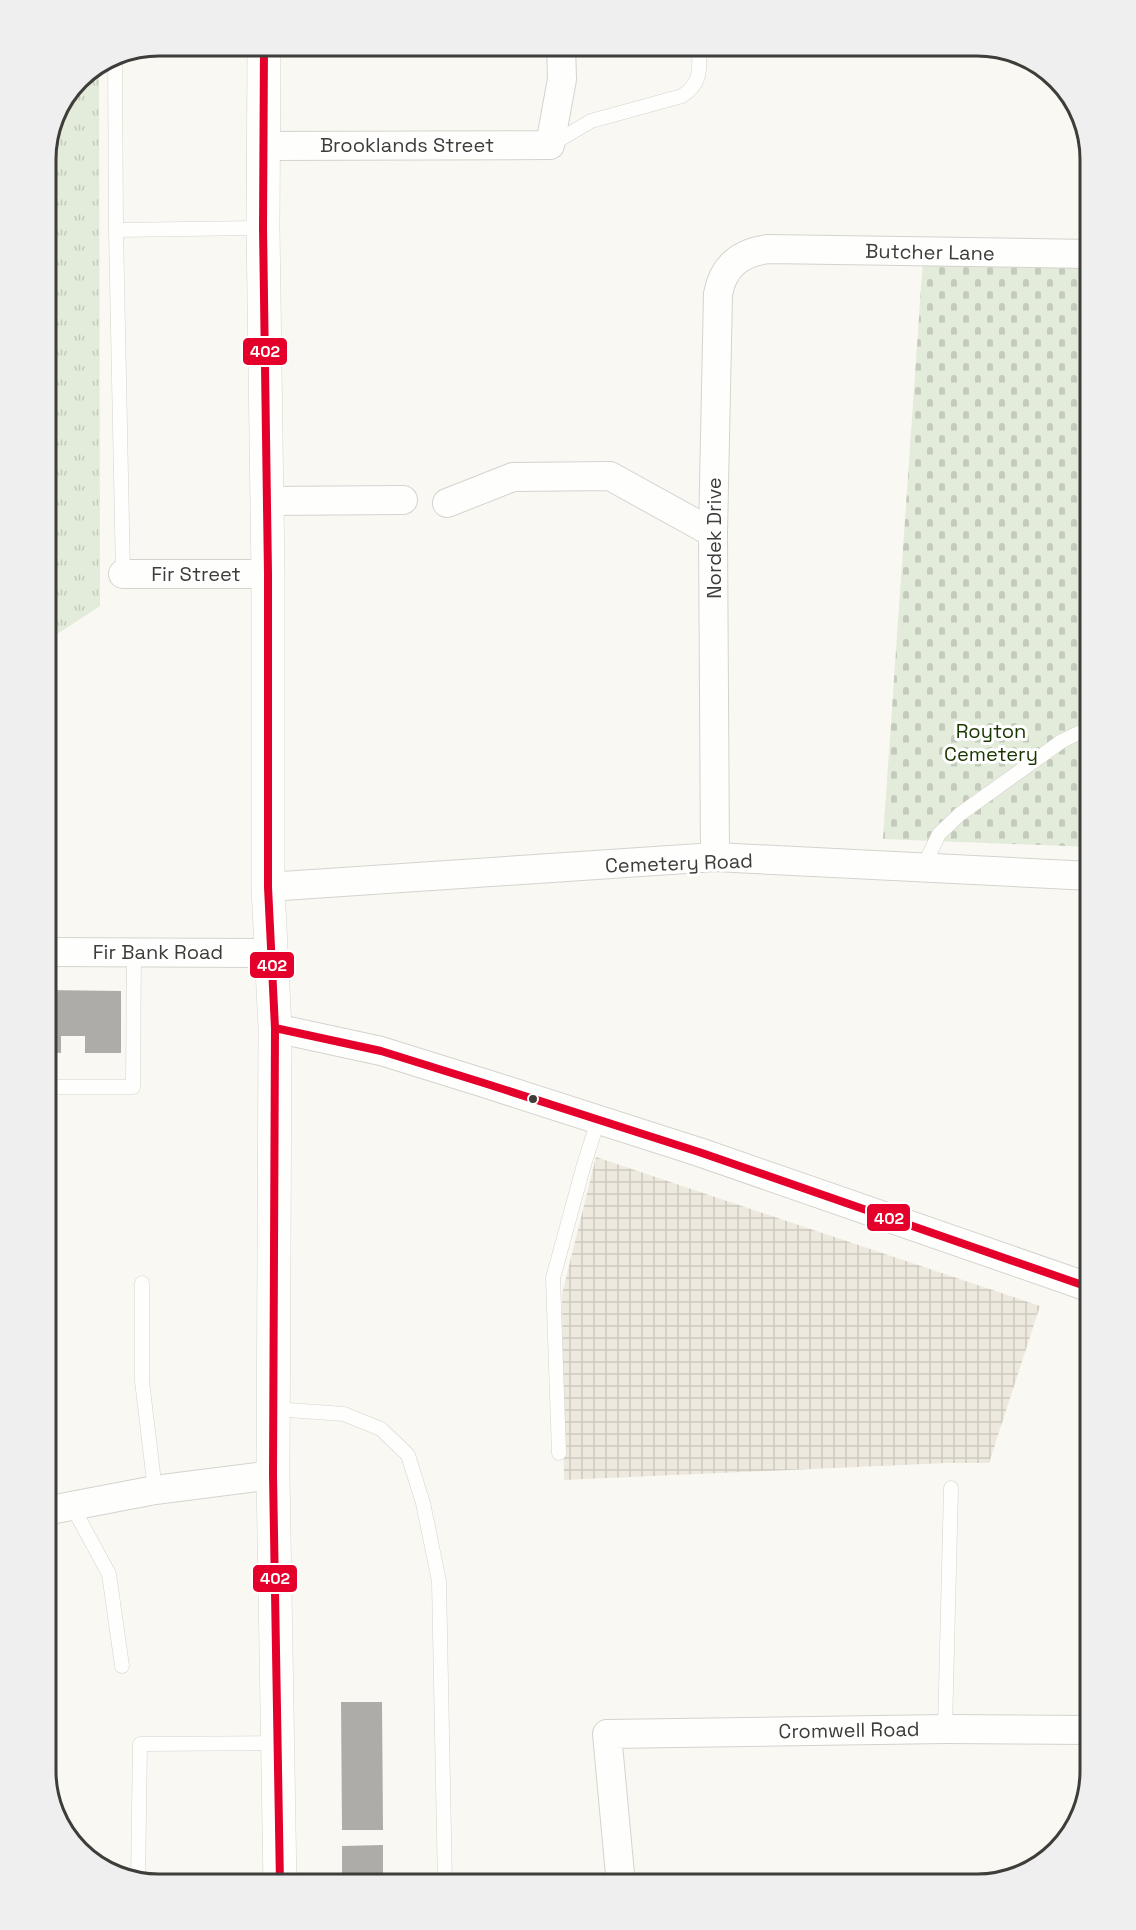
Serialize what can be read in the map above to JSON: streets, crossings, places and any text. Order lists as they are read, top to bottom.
{
  "streets": {
    "street": [
      "Brooklands Street",
      "Butcher Lane",
      "Nordek Drive",
      "Fir Street",
      "Cemetery Road",
      "Fir Bank Road",
      "Cromwell Road"
    ]
  },
  "crossings": [
    ["Butcher Lane", "Nordek Drive"],
    ["Nordek Drive", "Cemetery Road"]
  ],
  "parks": ["Royton Cemetery"],
  "lines": ["transit line 402"]
}
